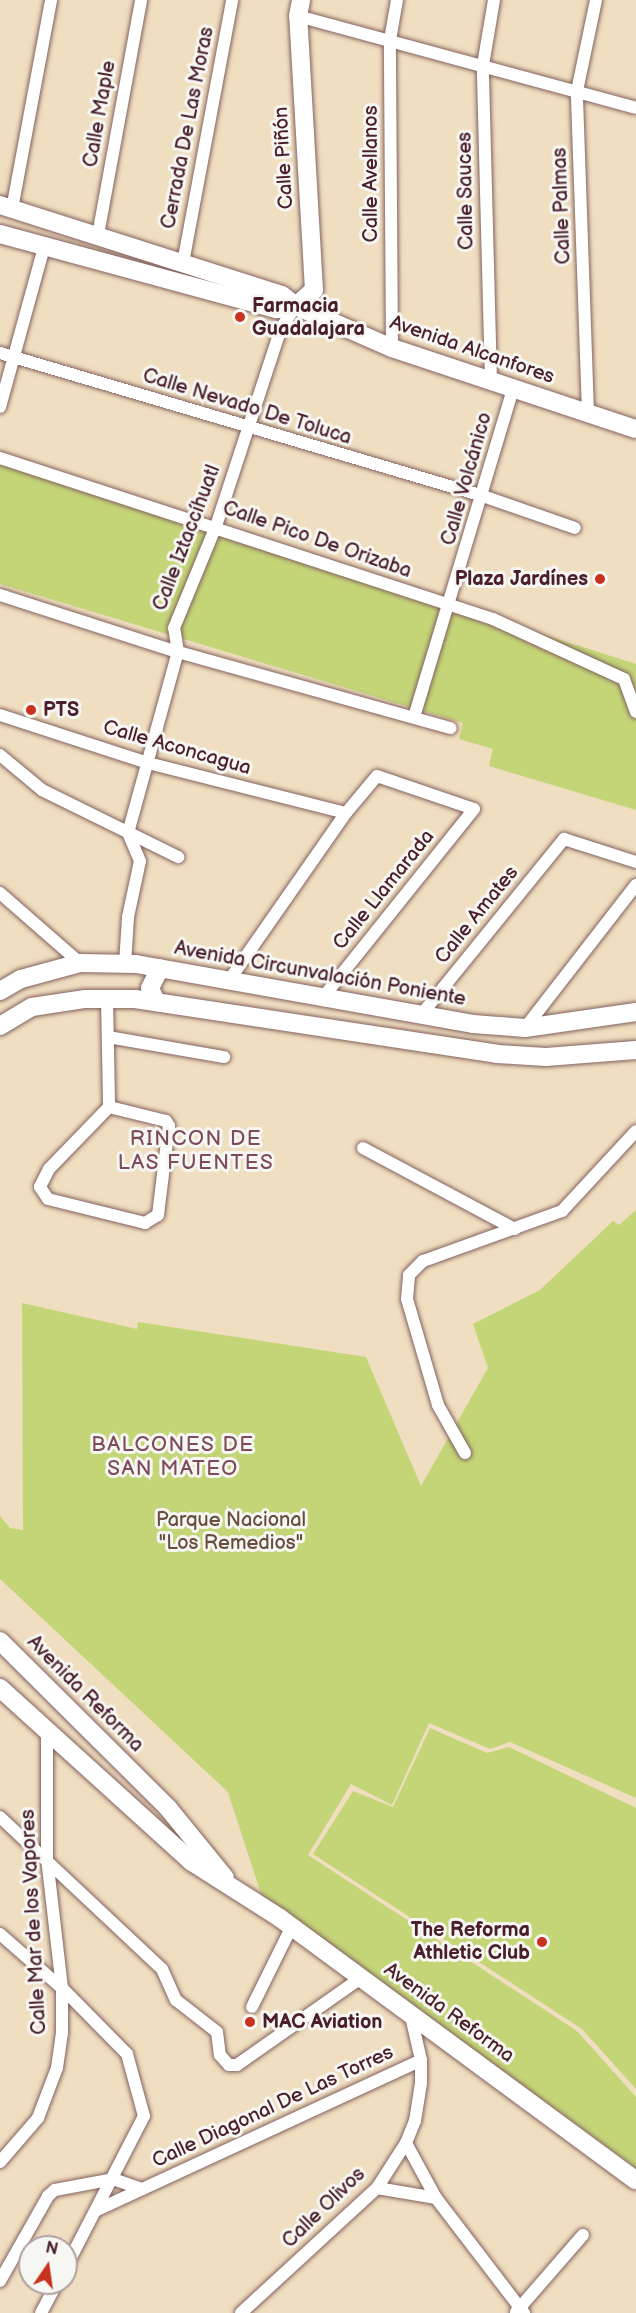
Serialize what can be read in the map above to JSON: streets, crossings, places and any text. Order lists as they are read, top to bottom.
{
  "streets": {
    "main road": [
      "Calle Piñón",
      "Avenida Alcanfores",
      "Avenida Circunvalación Poniente",
      "Avenida Reforma"
    ],
    "street": [
      "Calle Maple",
      "Cerrada De Las Moras",
      "Calle Avellanos",
      "Calle Sauces",
      "Calle Palmas",
      "Calle Nevado De Toluca",
      "Calle Volcánico",
      "Calle Iztaccíhuatl",
      "Calle Pico De Orizaba",
      "Calle Aconcagua",
      "Calle Llamarada",
      "Calle Amates",
      "Calle Mar de los Vapores",
      "Calle Diagonal De Las Torres",
      "Calle Olivos"
    ]
  },
  "crossings": [
    ["Calle Maple", "Avenida Alcanfores"],
    ["Cerrada De Las Moras", "Avenida Alcanfores"],
    ["Calle Piñón", "Avenida Alcanfores"],
    ["Calle Piñón", "Calle Iztaccíhuatl"],
    ["Calle Avellanos", "Avenida Alcanfores"],
    ["Calle Sauces", "Avenida Alcanfores"],
    ["Calle Palmas", "Avenida Alcanfores"],
    ["Avenida Alcanfores", "Calle Volcánico"],
    ["Avenida Alcanfores", "Calle Iztaccíhuatl"],
    ["Calle Nevado De Toluca", "Calle Volcánico"],
    ["Calle Nevado De Toluca", "Calle Iztaccíhuatl"],
    ["Calle Volcánico", "Calle Pico De Orizaba"],
    ["Calle Iztaccíhuatl", "Calle Pico De Orizaba"],
    ["Calle Iztaccíhuatl", "Calle Aconcagua"],
    ["Calle Aconcagua", "Calle Llamarada"],
    ["Calle Llamarada", "Avenida Circunvalación Poniente"],
    ["Calle Amates", "Avenida Circunvalación Poniente"],
    ["Avenida Reforma", "Calle Mar de los Vapores"],
    ["Avenida Reforma", "Calle Olivos"],
    ["Calle Diagonal De Las Torres", "Calle Olivos"]
  ],
  "districts": ["RINCON DE LAS FUENTES", "BALCONES DE SAN MATEO"],
  "parks": ["Parque Nacional \"Los Remedios\""],
  "places": [
    "Farmacia Guadalajara",
    "Plaza Jardínes",
    "PTS",
    "The Reforma Athletic Club",
    "MAC Aviation"
  ],
  "north": "top"
}
